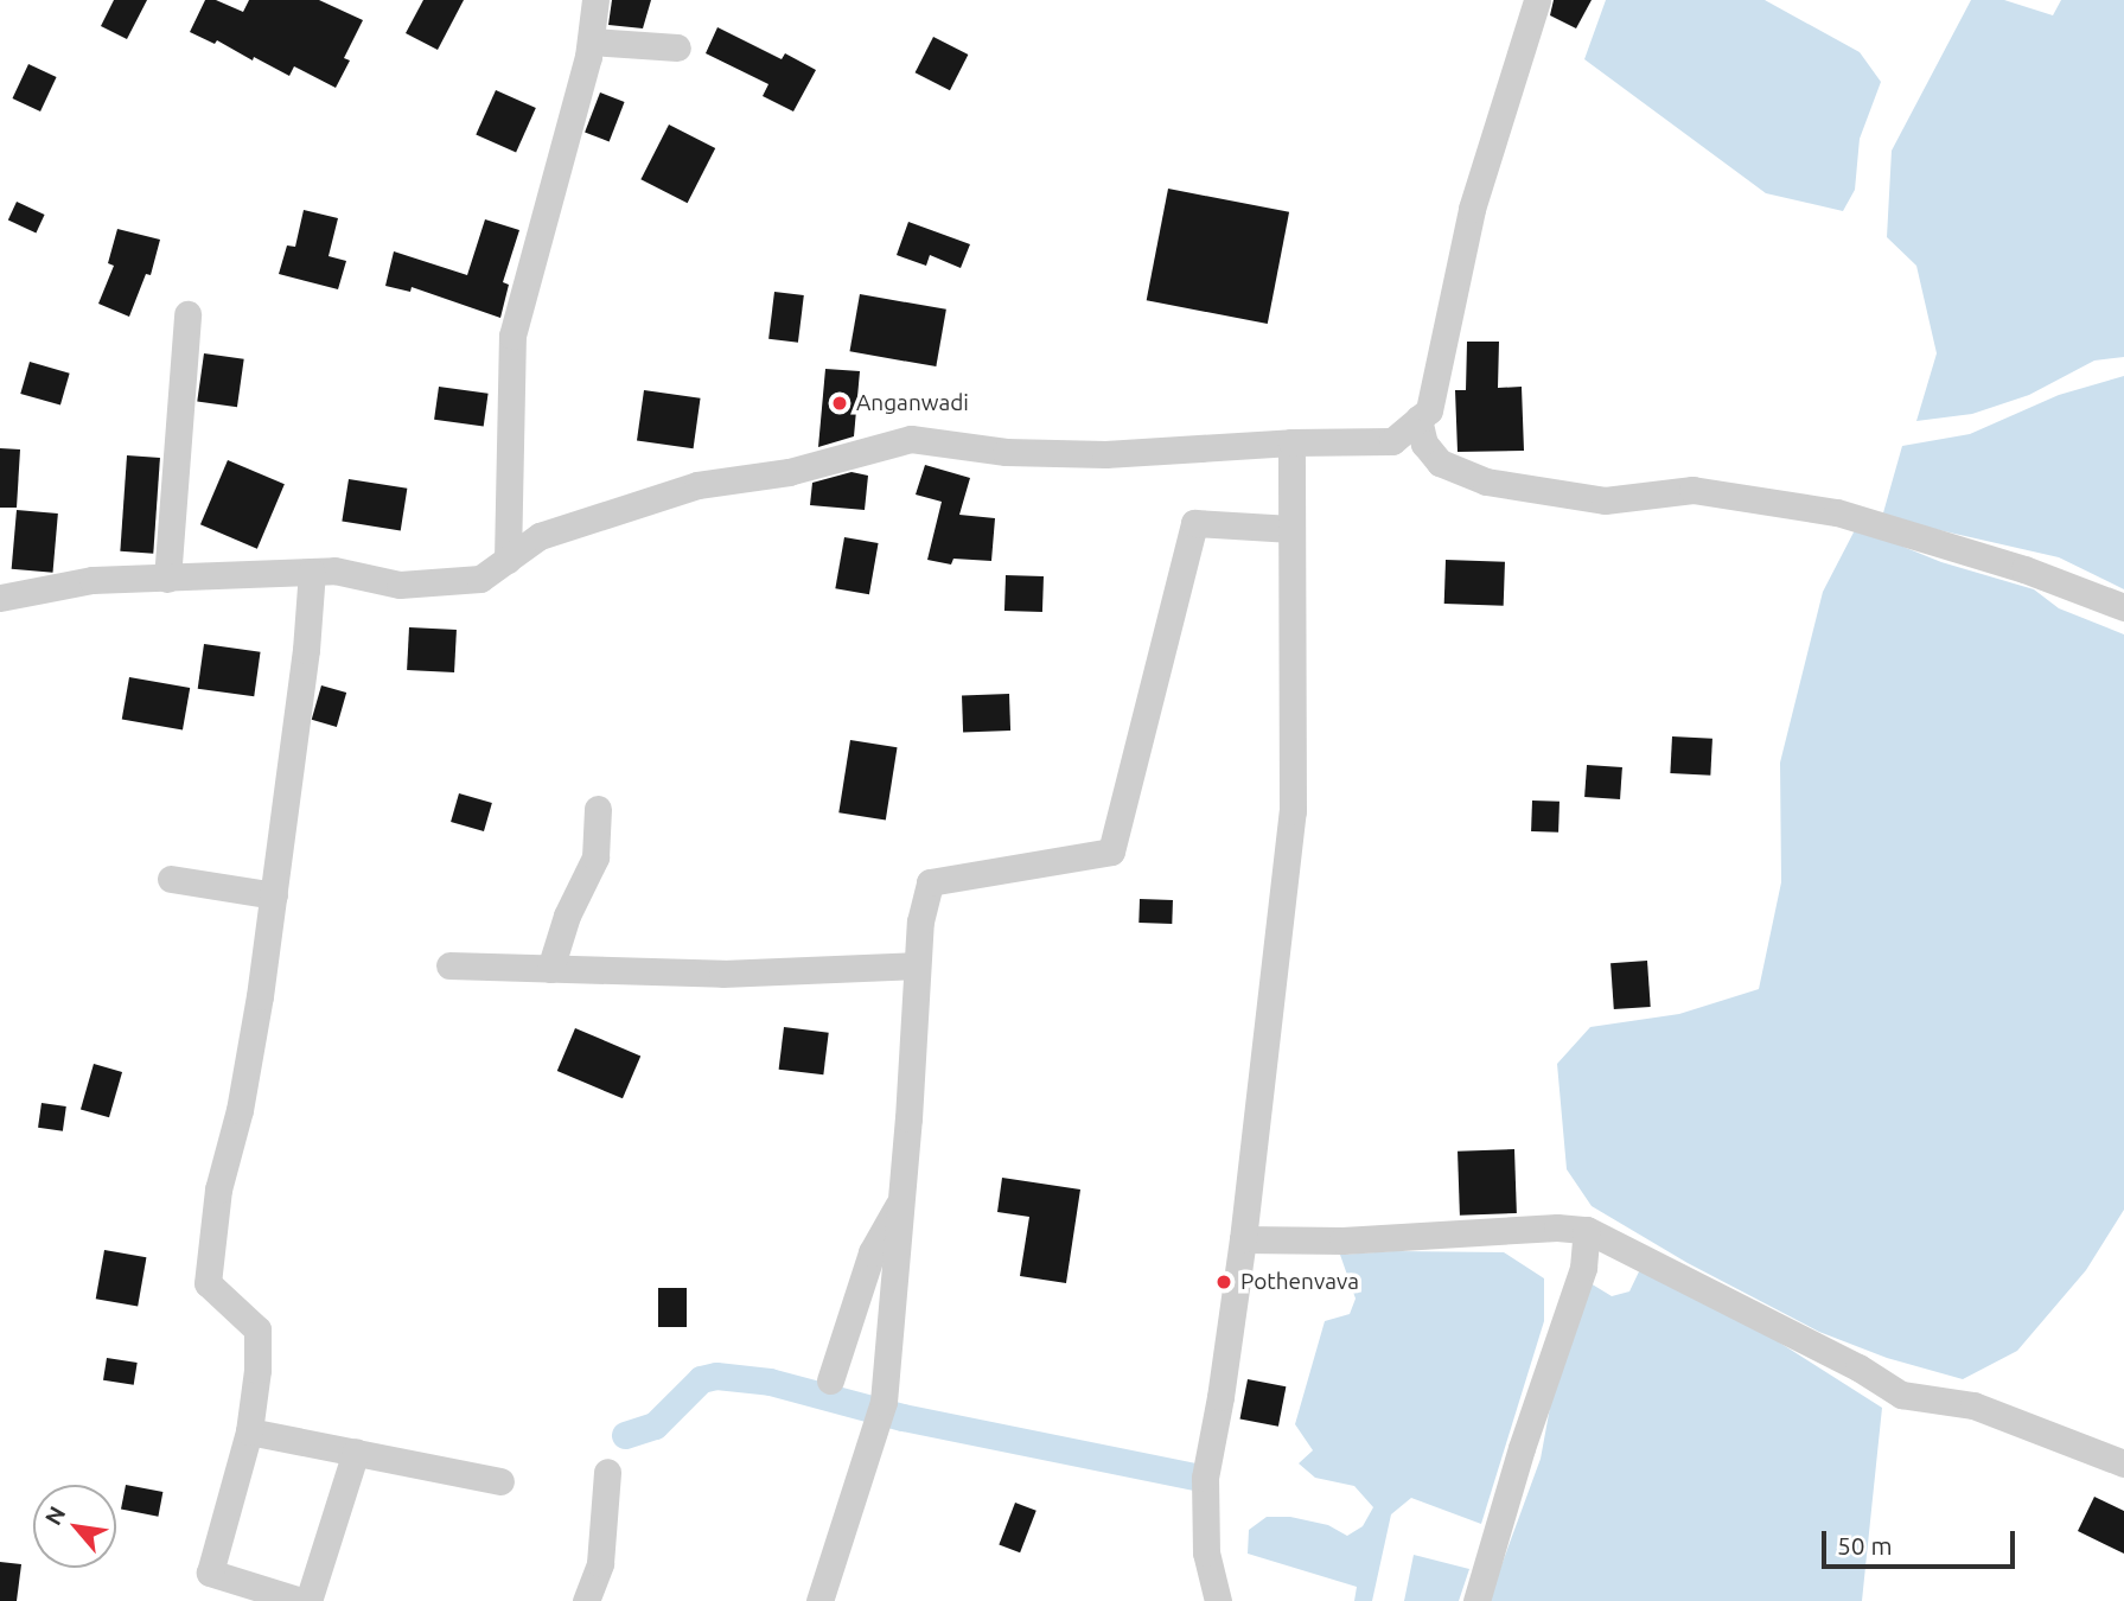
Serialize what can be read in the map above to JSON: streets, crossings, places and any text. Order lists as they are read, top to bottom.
{
  "places": ["Anganwadi", "Pothenvava"],
  "scale_bar": "50 m",
  "north": "top left"
}
